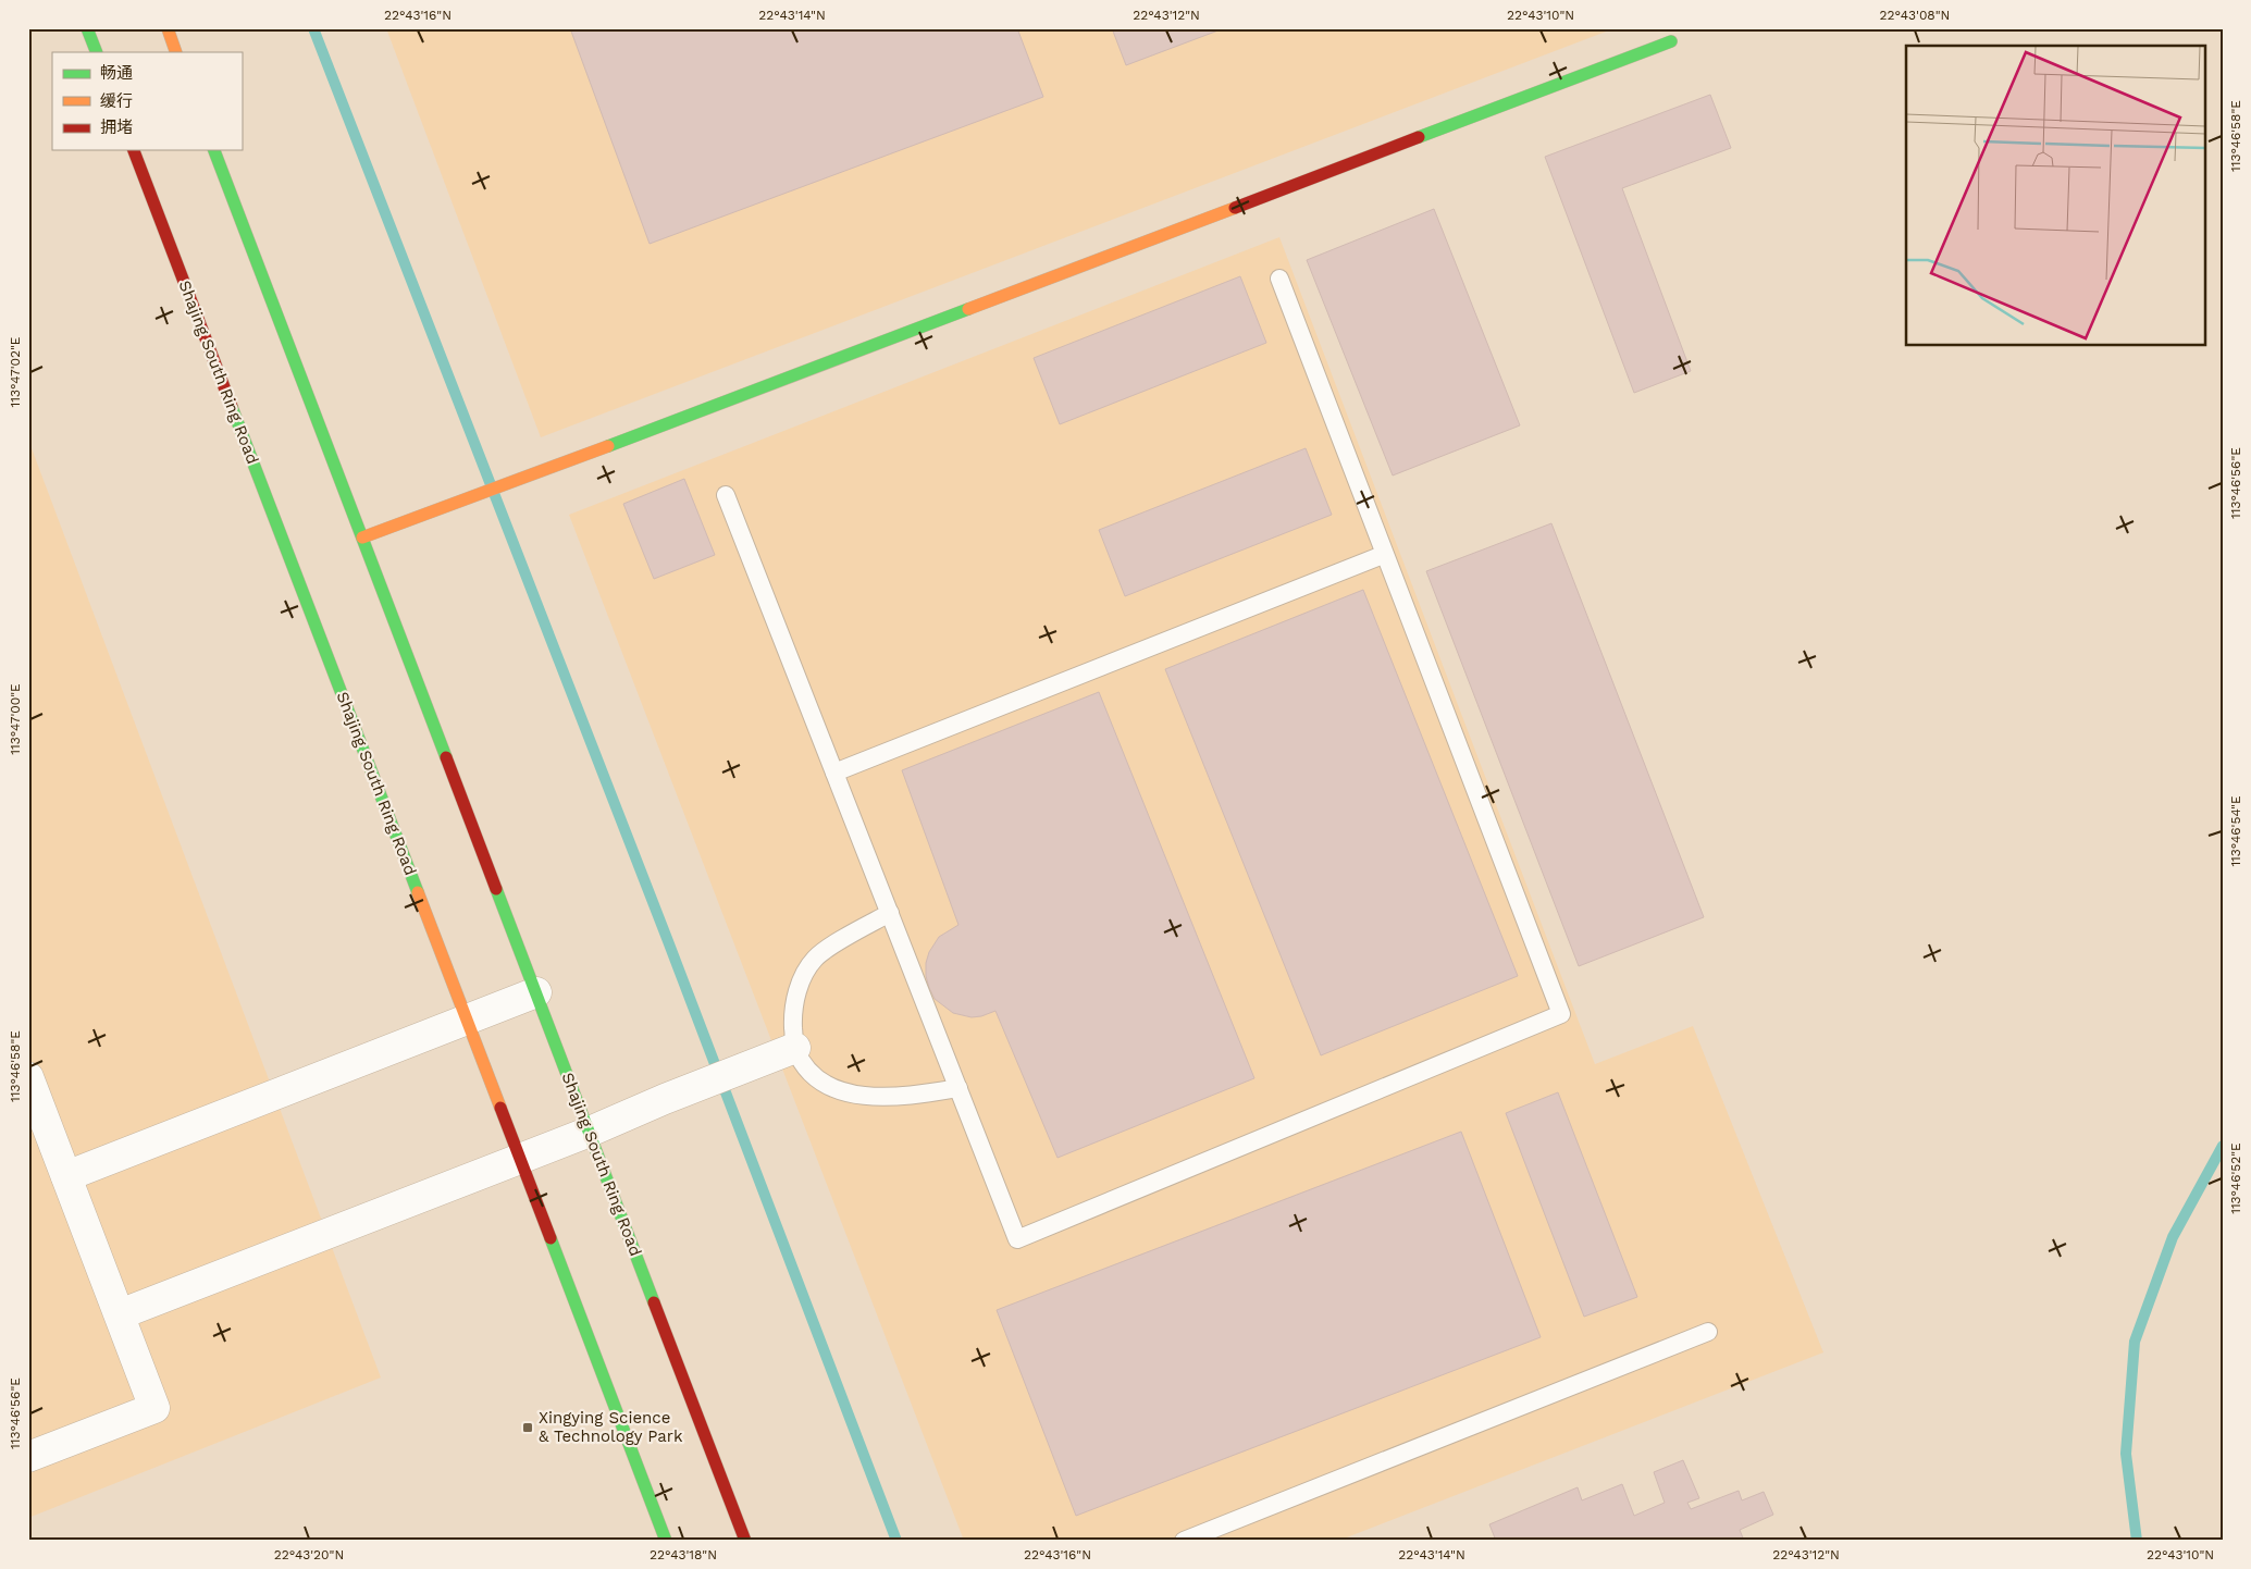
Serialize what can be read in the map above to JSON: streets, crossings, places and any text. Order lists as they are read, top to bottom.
{
  "streets": {
    "main road": ["Shajing South Ring Road"]
  },
  "places": {
    "transit": ["Xingying Science & Technology Park"]
  },
  "legend": ["畅通", "缓行", "拥堵"],
  "coordinates": [
    "22°43'16\"N",
    "22°43'14\"N",
    "22°43'12\"N",
    "22°43'10\"N",
    "22°43'08\"N",
    "113°46'58\"E",
    "113°47'02\"E",
    "113°46'56\"E",
    "113°47'00\"E",
    "113°46'54\"E",
    "113°46'52\"E",
    "22°43'20\"N",
    "22°43'18\"N"
  ]
}
